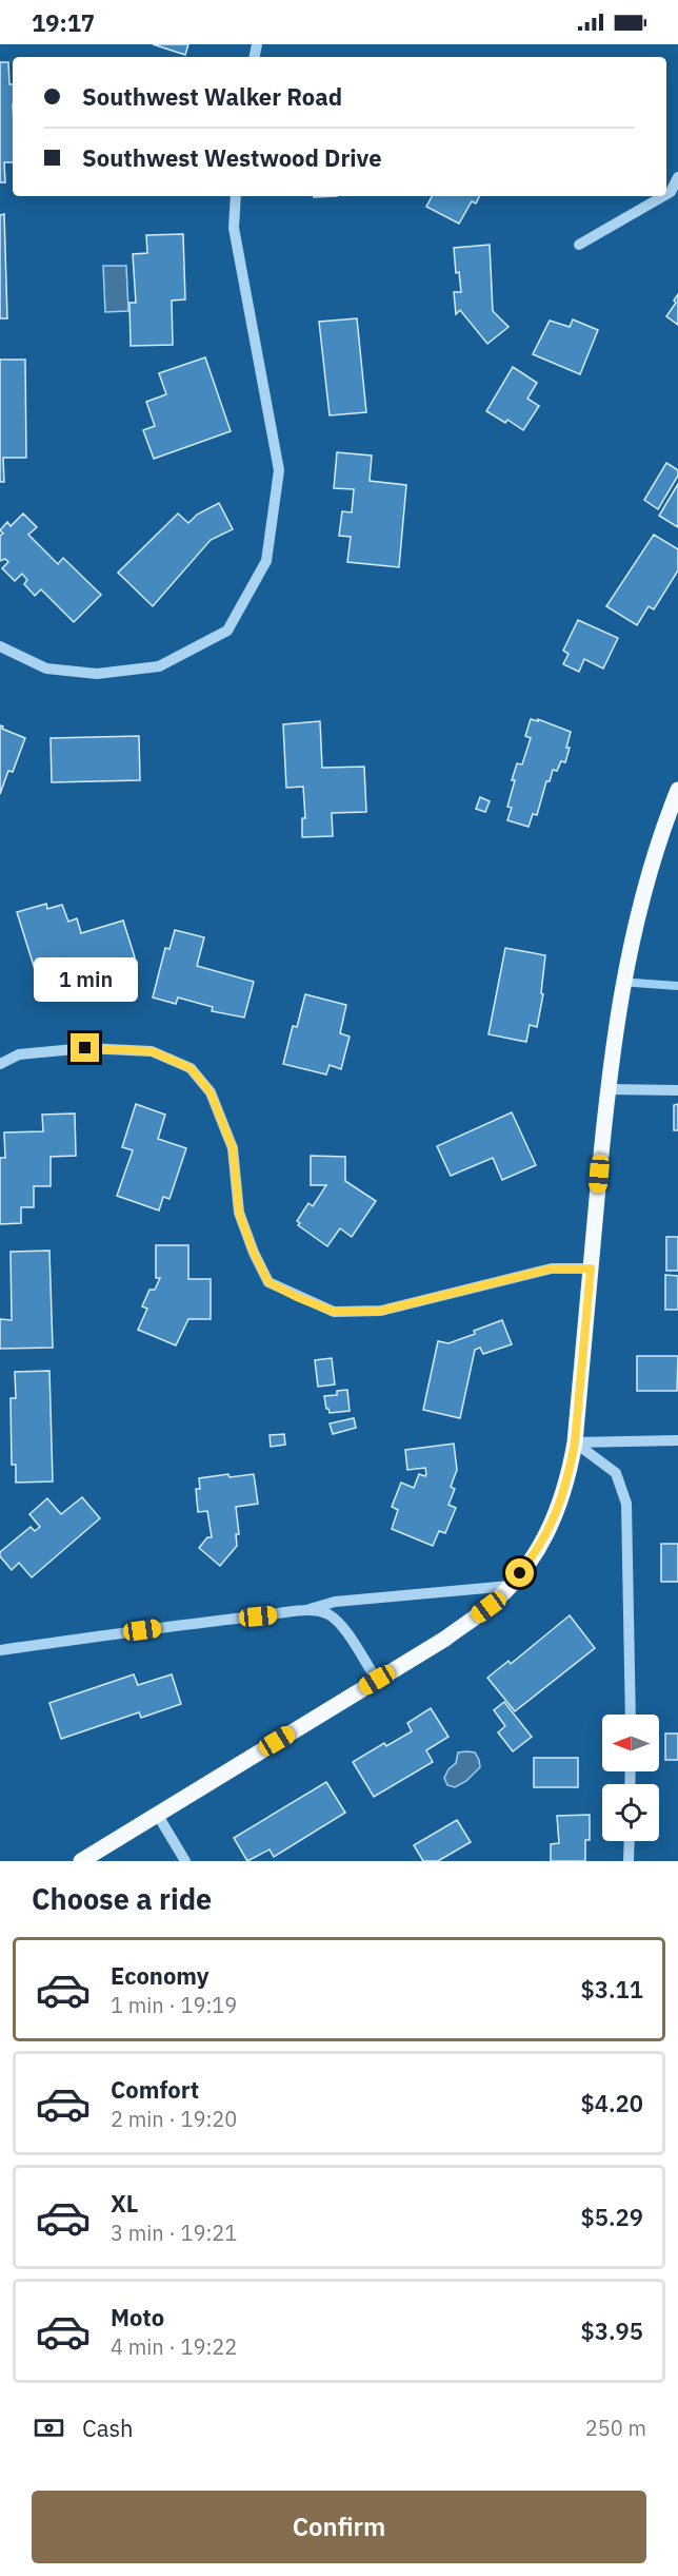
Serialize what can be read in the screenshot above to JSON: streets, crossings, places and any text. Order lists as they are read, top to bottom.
{
  "north": "left",
  "page": {
    "status": "19:17",
    "banner": ["Southwest Walker Road", "Southwest Westwood Drive"],
    "bubble": "1 min",
    "heading": "Choose a ride",
    "list": [
      {
        "name": "Economy",
        "note": "1 min · 19:19",
        "value": "$3.11"
      },
      {
        "name": "Comfort",
        "note": "2 min · 19:20",
        "value": "$4.20"
      },
      {
        "name": "XL",
        "note": "3 min · 19:21",
        "value": "$5.29"
      },
      {
        "name": "Moto",
        "note": "4 min · 19:22",
        "value": "$3.95"
      }
    ],
    "pay": ["Cash", "250 m"],
    "buttons": "Confirm"
  }
}
